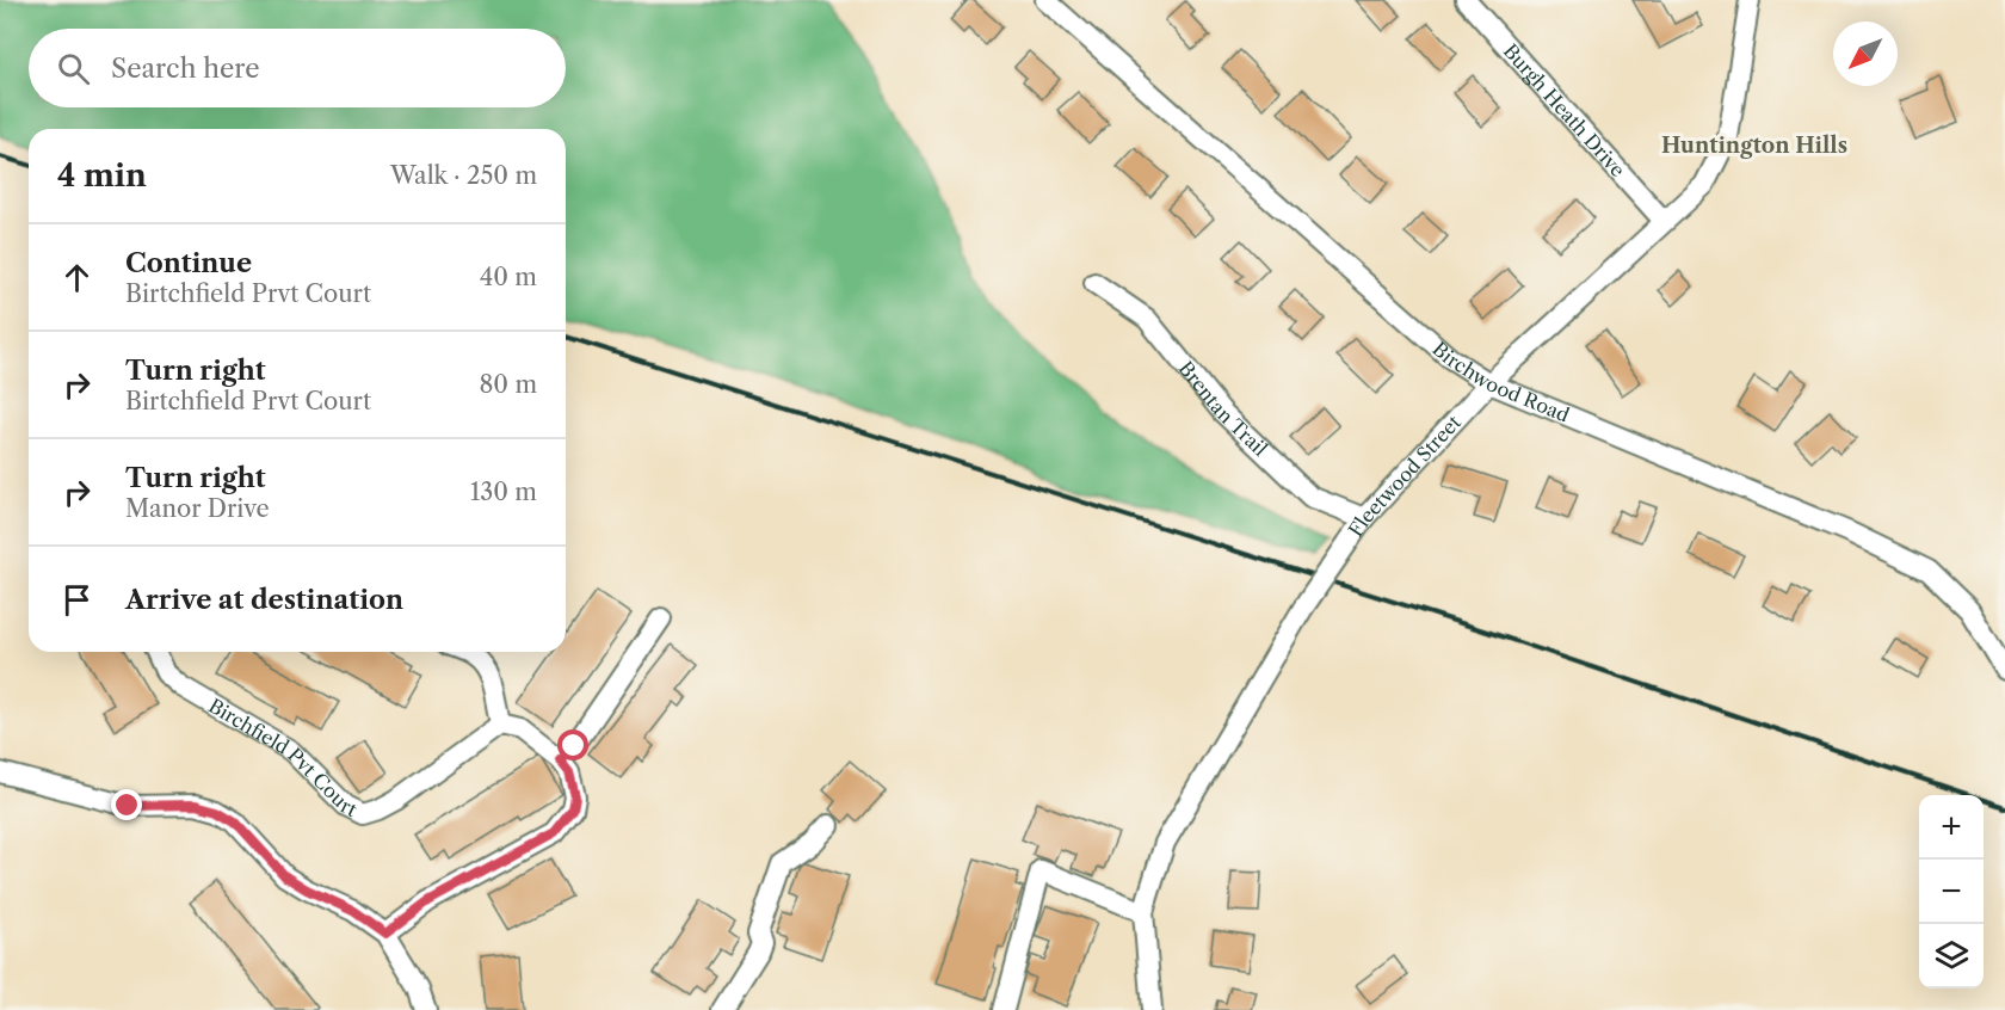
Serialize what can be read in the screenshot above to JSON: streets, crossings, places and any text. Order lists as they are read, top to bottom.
{
  "streets": {
    "street": [
      "Burgh Heath Drive",
      "Birchwood Road",
      "Brentan Trail",
      "Fleetwood Street",
      "Birchfield Pvt Court"
    ]
  },
  "crossings": [
    ["Burgh Heath Drive", "Fleetwood Street"],
    ["Birchwood Road", "Fleetwood Street"],
    ["Brentan Trail", "Fleetwood Street"]
  ],
  "districts": ["Huntington Hills"],
  "north": "bottom left",
  "page": {
    "search": "Search here",
    "heading": ["4 min", "Walk · 250 m"],
    "list": [
      ["Continue", "Birtchfield Prvt Court", "40 m"],
      ["Turn right", "Birtchfield Prvt Court", "80 m"],
      ["Turn right", "Manor Drive", "130 m"],
      "Arrive at destination"
    ],
    "map_buttons": ["+", "−"]
  }
}
